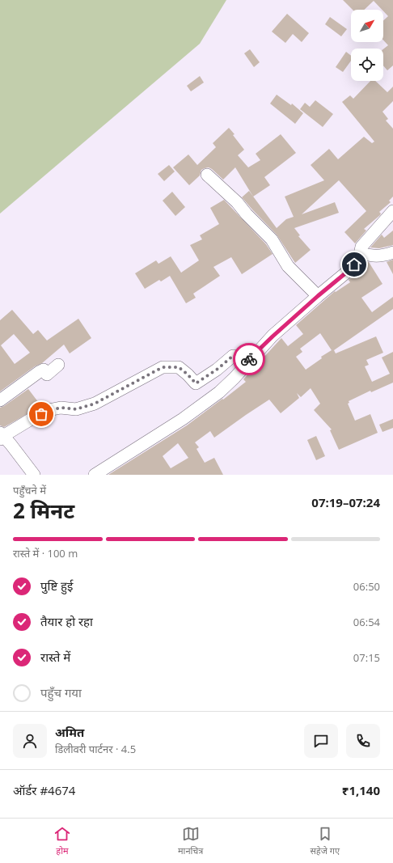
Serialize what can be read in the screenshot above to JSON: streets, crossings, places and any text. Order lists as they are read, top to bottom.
{
  "north": "top right",
  "page": {
    "heading": ["2 मिनट", "पहुँचने में", "07:19–07:24"],
    "panel": [
      "अमित",
      "डिलीवरी पार्टनर · 4.5",
      "ऑर्डर #4674",
      "₹1,140"
    ],
    "bar": "रास्ते में · 100 m",
    "list": [
      ["पुष्टि हुई", "06:50"],
      ["तैयार हो रहा", "06:54"],
      ["रास्ते में", "07:15"],
      "पहुँच गया"
    ],
    "tabs": ["होम", "मानचित्र", "सहेजे गए"]
  }
}
